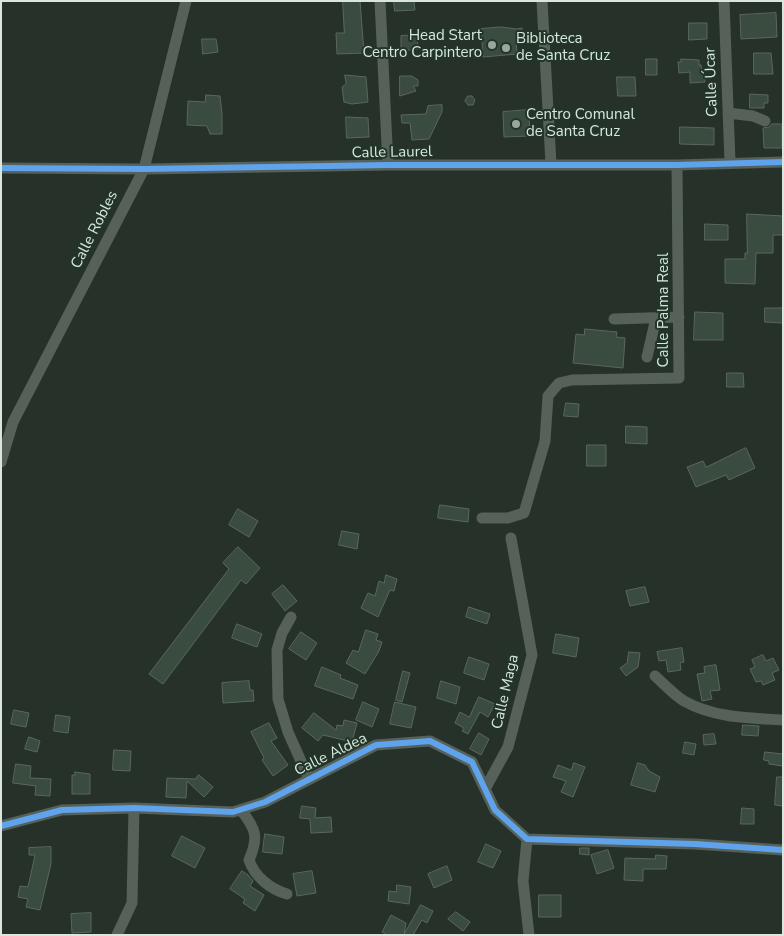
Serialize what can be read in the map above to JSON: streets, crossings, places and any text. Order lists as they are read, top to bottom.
{
  "streets": {
    "street": [
      "Calle Úcar",
      "Calle Laurel",
      "Calle Robles",
      "Calle Palma Real",
      "Calle Maga",
      "Calle Aldea"
    ]
  },
  "crossings": [
    ["Calle Úcar", "Calle Laurel"],
    ["Calle Laurel", "Calle Robles"],
    ["Calle Laurel", "Calle Palma Real"],
    ["Calle Maga", "Calle Aldea"]
  ],
  "places": ["Head Start Centro Carpintero", "Biblioteca de Santa Cruz", "Centro Comunal de Santa Cruz"]
}
